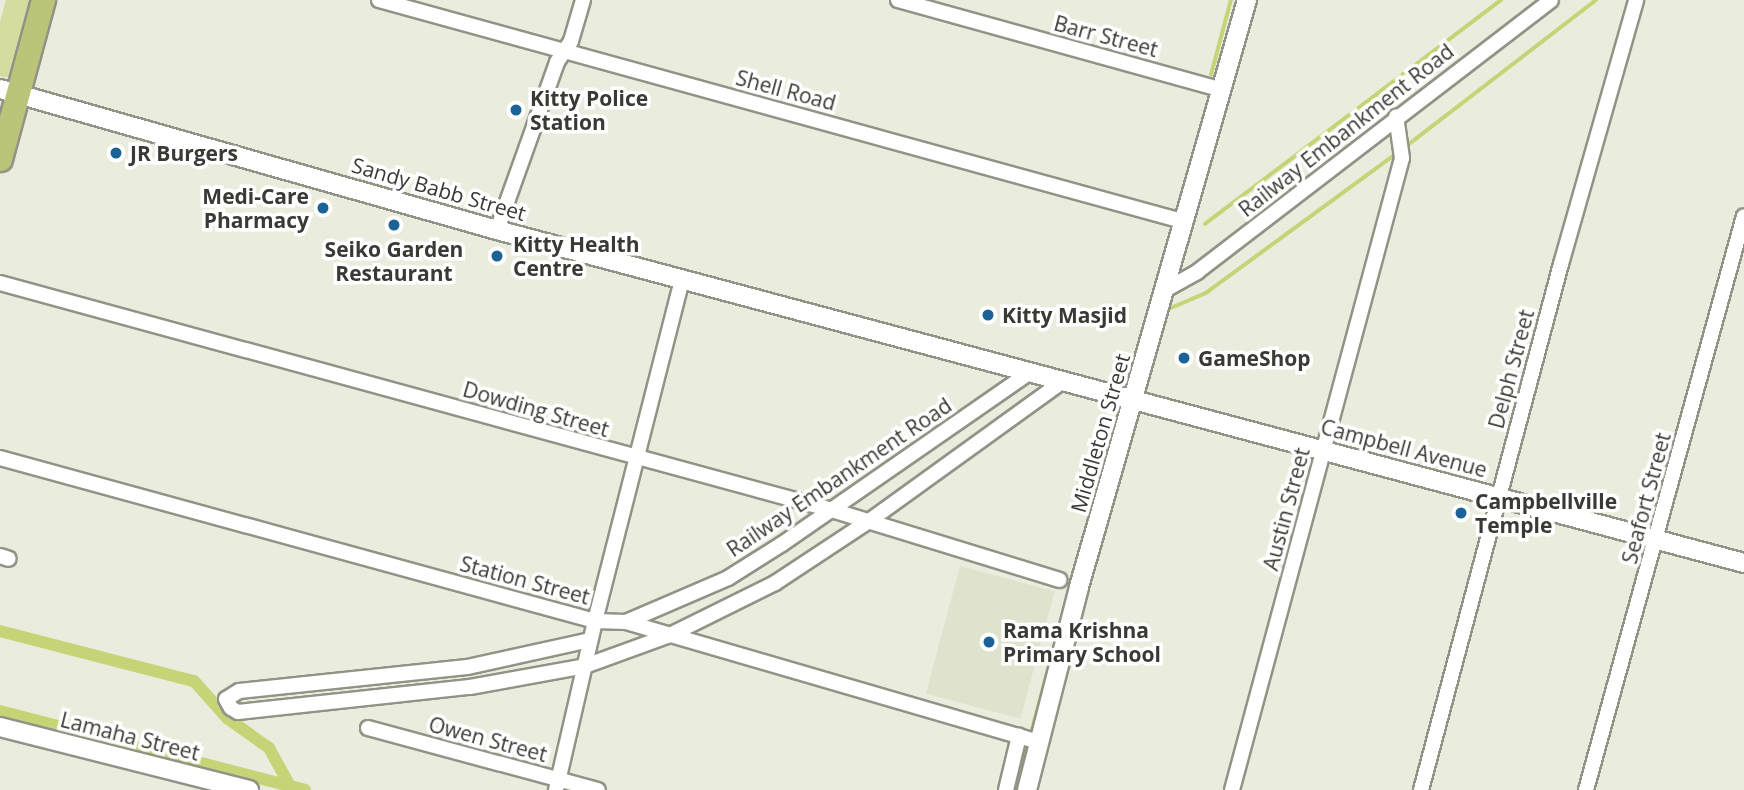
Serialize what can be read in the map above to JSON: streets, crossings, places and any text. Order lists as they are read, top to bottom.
{
  "streets": {
    "street": [
      "Barr Street",
      "Shell Road",
      "Railway Embankment Road",
      "Sandy Babb Street",
      "Delph Street",
      "Dowding Street",
      "Middleton Street",
      "Campbell Avenue",
      "Seafort Street",
      "Austin Street",
      "Station Street",
      "Lamaha Street",
      "Owen Street"
    ]
  },
  "crossings": [
    ["Barr Street", "Middleton Street"],
    ["Shell Road", "Middleton Street"],
    ["Railway Embankment Road", "Sandy Babb Street"],
    ["Railway Embankment Road", "Dowding Street"],
    ["Railway Embankment Road", "Middleton Street"],
    ["Railway Embankment Road", "Austin Street"],
    ["Railway Embankment Road", "Station Street"],
    ["Sandy Babb Street", "Middleton Street"],
    ["Sandy Babb Street", "Campbell Avenue"],
    ["Delph Street", "Campbell Avenue"],
    ["Middleton Street", "Campbell Avenue"],
    ["Middleton Street", "Station Street"],
    ["Campbell Avenue", "Seafort Street"],
    ["Campbell Avenue", "Austin Street"]
  ],
  "places": [
    "Kitty Police Station",
    "JR Burgers",
    "Medi-Care Pharmacy",
    "Seiko Garden Restaurant",
    "Kitty Health Centre",
    "Kitty Masjid",
    "GameShop",
    "Campbellville Temple",
    "Rama Krishna Primary School"
  ]
}
